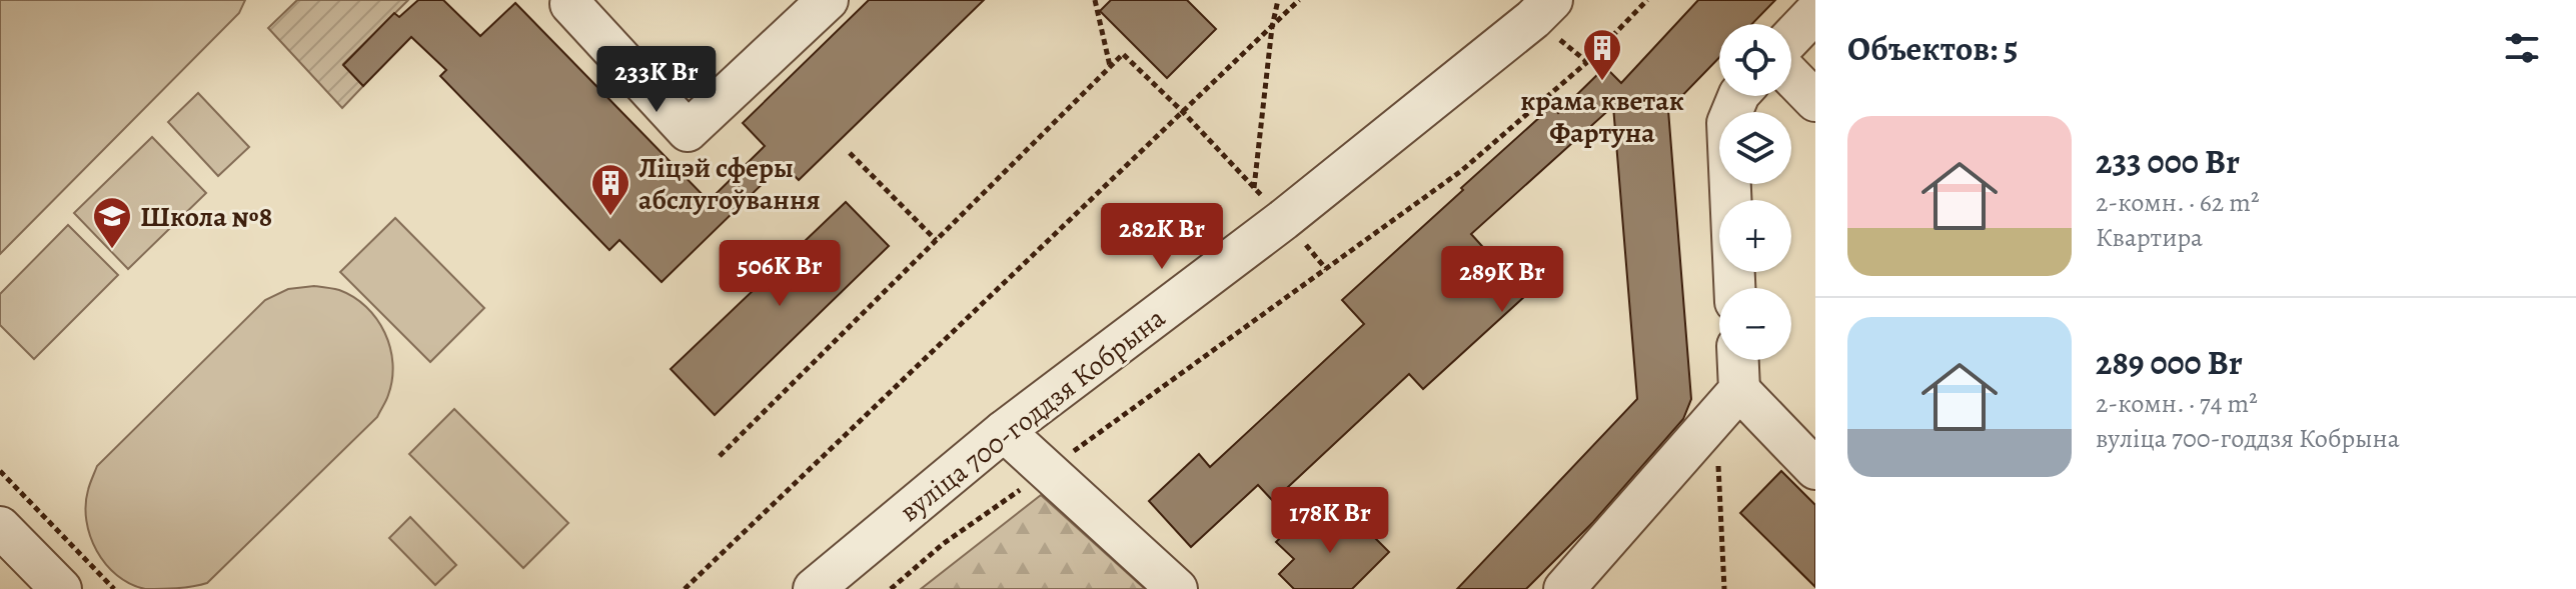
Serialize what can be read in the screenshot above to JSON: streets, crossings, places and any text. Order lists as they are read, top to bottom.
{
  "streets": {
    "street": ["вуліца 700-годдзя Кобрына"]
  },
  "places": {
    "building": ["крама кветак Фартуна", "Ліцэй сферы абслугоўвання"],
    "school or university": ["Школа №8"]
  },
  "page": {
    "heading": "Объектов: 5",
    "map_buttons": ["+", "−"],
    "price": [
      "233K Br",
      "282K Br",
      "506K Br",
      "289K Br",
      "178K Br"
    ],
    "list": [
      {
        "name": "233 000 Br",
        "note": "2-комн. · 62 m² · Квартира"
      },
      {
        "name": "289 000 Br",
        "note": "2-комн. · 74 m² · вуліца 700-годдзя Кобрына"
      }
    ]
  }
}
